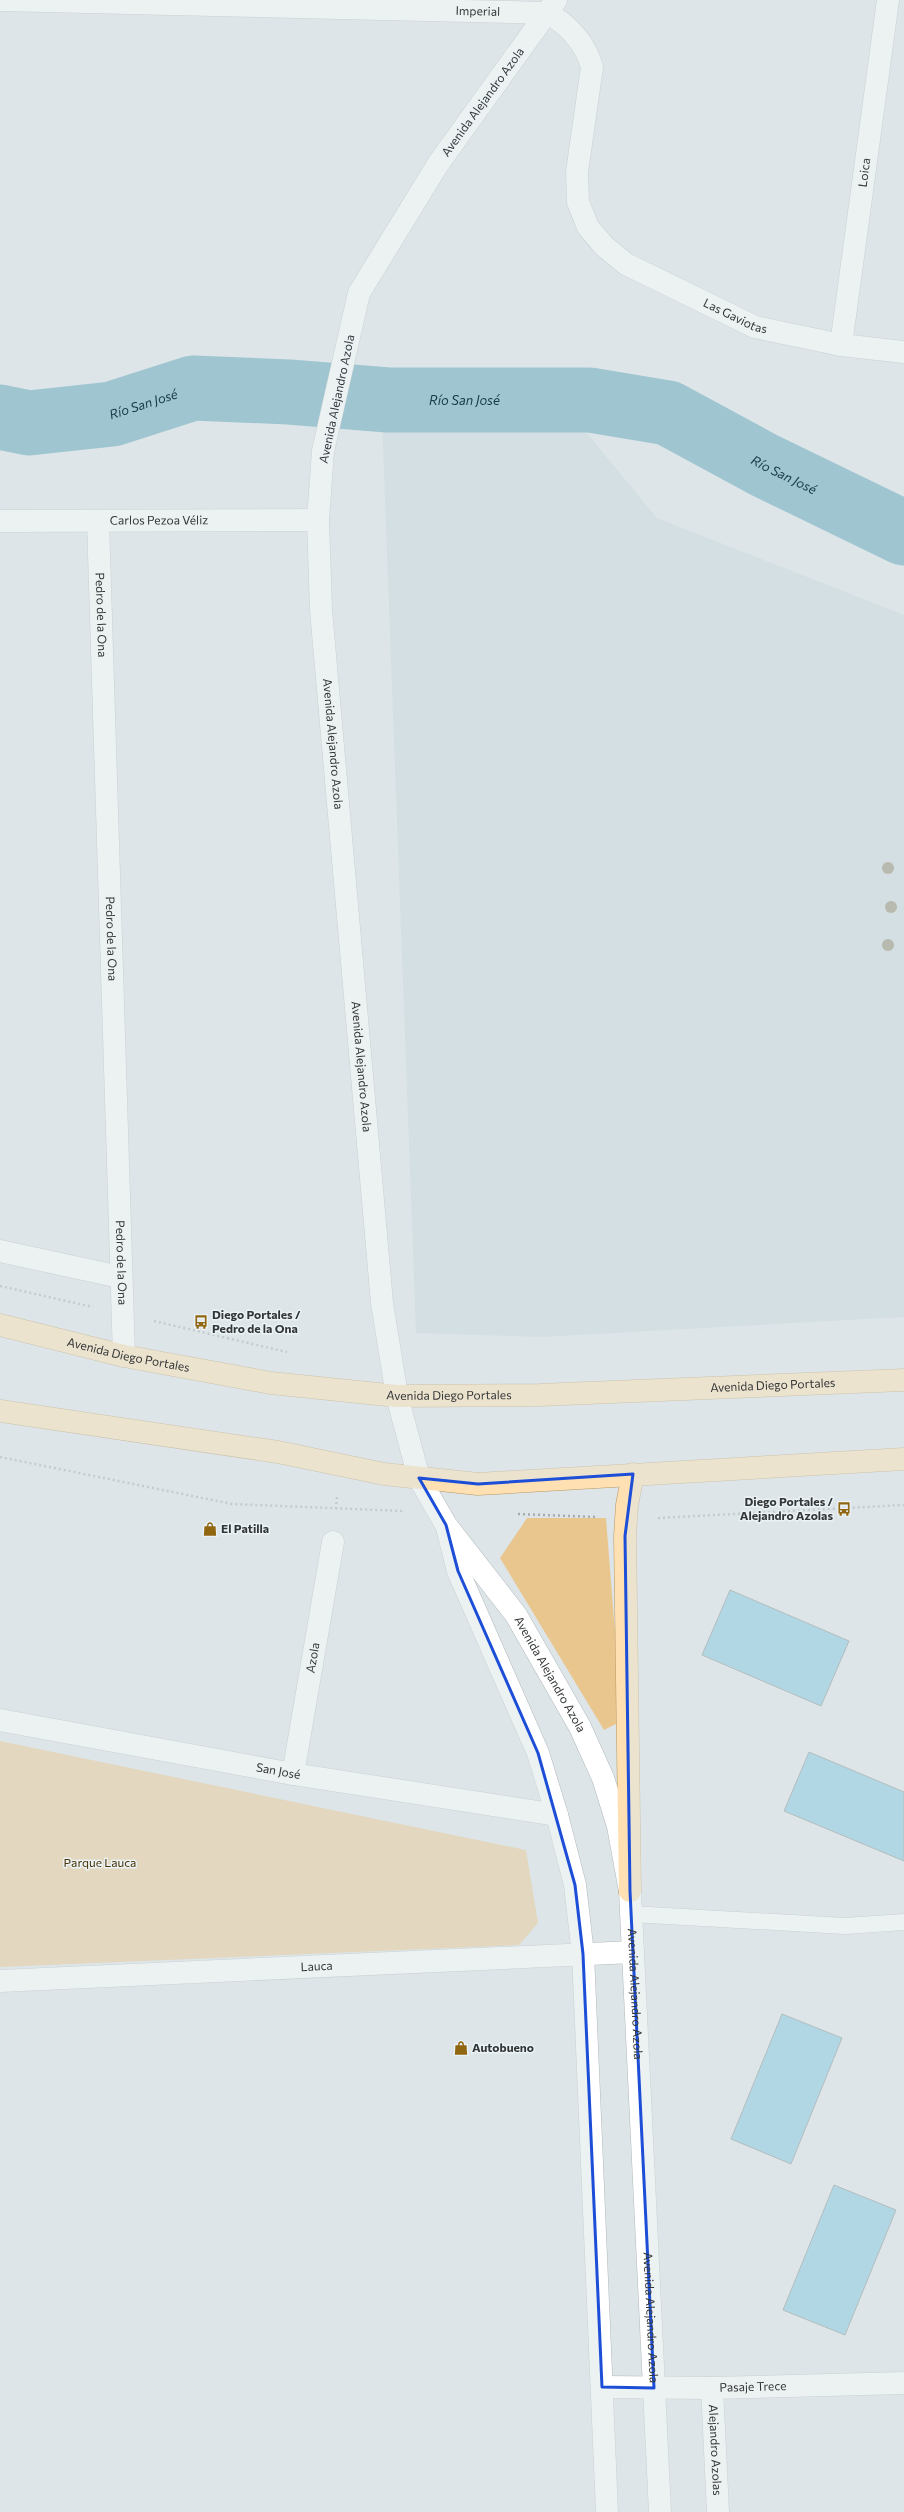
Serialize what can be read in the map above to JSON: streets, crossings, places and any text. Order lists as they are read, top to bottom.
{
  "streets": {
    "main road": ["Avenida Diego Portales"],
    "street": [
      "Imperial",
      "Avenida Alejandro Azola",
      "Loica",
      "Las Gaviotas",
      "Carlos Pezoa Véliz",
      "Pedro de la Ona",
      "Azola",
      "San José",
      "Lauca",
      "Pasaje Trece",
      "Alejandro Azolas"
    ]
  },
  "crossings": [
    ["Imperial", "Avenida Alejandro Azola"],
    ["Imperial", "Las Gaviotas"],
    ["Avenida Alejandro Azola", "Las Gaviotas"],
    ["Avenida Alejandro Azola", "Carlos Pezoa Véliz"],
    ["Avenida Alejandro Azola", "Avenida Diego Portales"],
    ["Avenida Alejandro Azola", "San José"],
    ["Avenida Alejandro Azola", "Lauca"],
    ["Avenida Alejandro Azola", "Pasaje Trece"],
    ["Loica", "Las Gaviotas"],
    ["Carlos Pezoa Véliz", "Pedro de la Ona"],
    ["Pedro de la Ona", "Avenida Diego Portales"],
    ["Azola", "San José"],
    ["Pasaje Trece", "Alejandro Azolas"]
  ],
  "water": ["Río San José"],
  "parks": ["Parque Lauca"],
  "places": {
    "bus stop": ["Diego Portales / Pedro de la Ona", "Diego Portales / Alejandro Azolas"],
    "shop": ["El Patilla", "Autobueno"]
  }
}
